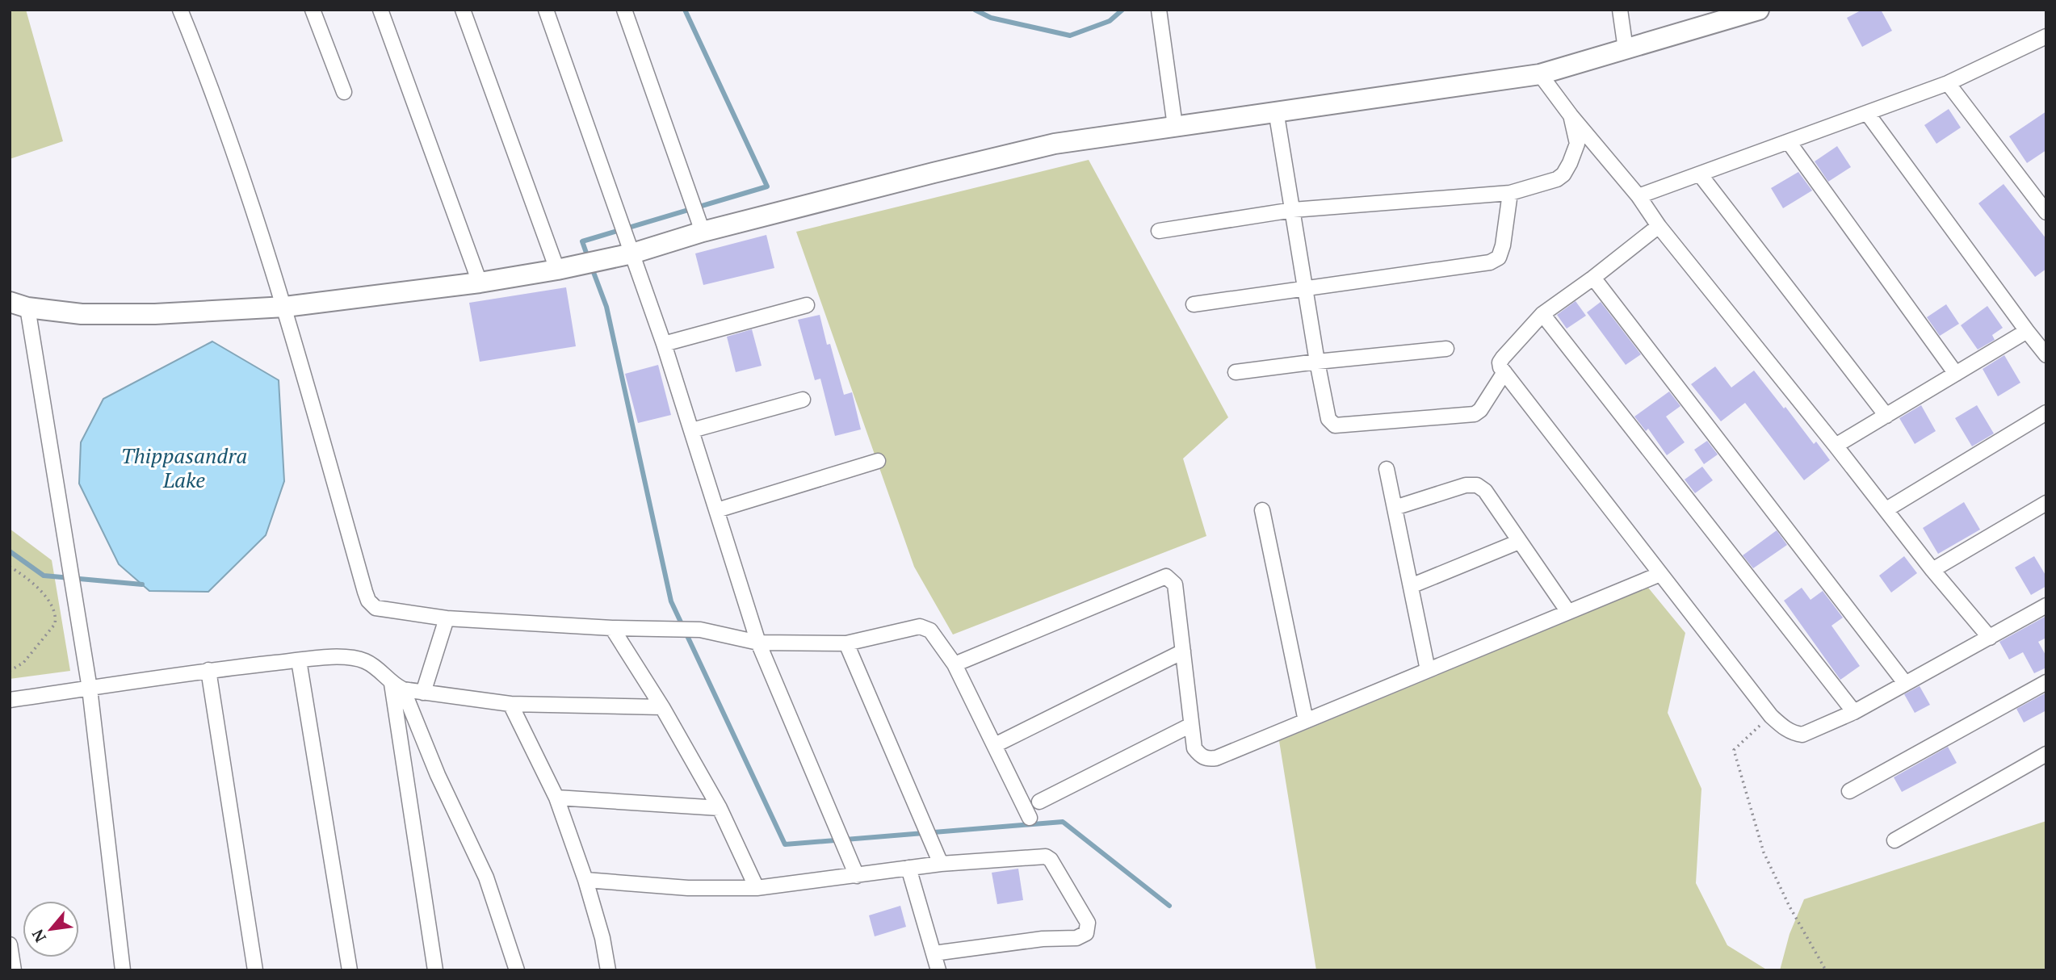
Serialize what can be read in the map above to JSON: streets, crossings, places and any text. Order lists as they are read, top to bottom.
{
  "water": ["Thippasandra Lake"],
  "north": "bottom left"
}
